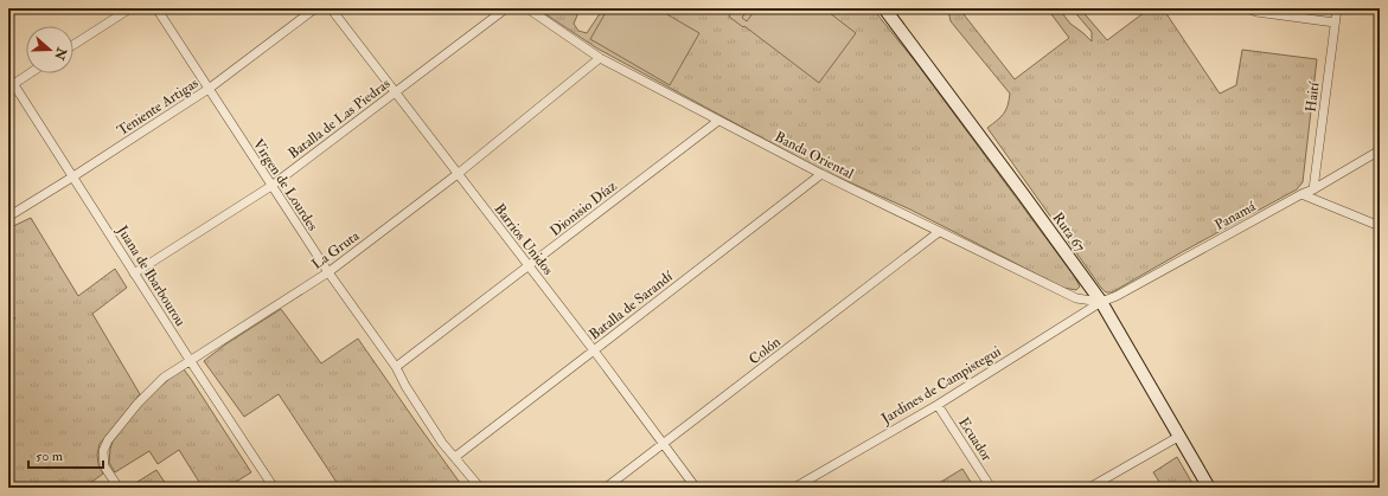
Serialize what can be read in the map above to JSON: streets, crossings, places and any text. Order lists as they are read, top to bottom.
{
  "streets": {
    "street": [
      "Haití",
      "Teniente Artigas",
      "Batalla de Las Piedras",
      "Banda Oriental",
      "Virgen de Lourdes",
      "Dionisio Díaz",
      "Panamá",
      "Ruta 67",
      "Barrios Unidos",
      "La Gruta",
      "Juana de Ibarbourou",
      "Batalla de Sarandí",
      "Colón",
      "Jardines de Campistegui",
      "Ecuador"
    ]
  },
  "crossings": [
    ["Haití", "Panamá"],
    ["Teniente Artigas", "Virgen de Lourdes"],
    ["Teniente Artigas", "Juana de Ibarbourou"],
    ["Batalla de Las Piedras", "Virgen de Lourdes"],
    ["Batalla de Las Piedras", "Barrios Unidos"],
    ["Batalla de Las Piedras", "Juana de Ibarbourou"],
    ["Banda Oriental", "Dionisio Díaz"],
    ["Banda Oriental", "Panamá"],
    ["Banda Oriental", "Ruta 67"],
    ["Banda Oriental", "La Gruta"],
    ["Banda Oriental", "Batalla de Sarandí"],
    ["Banda Oriental", "Colón"],
    ["Banda Oriental", "Jardines de Campistegui"],
    ["Virgen de Lourdes", "Dionisio Díaz"],
    ["Virgen de Lourdes", "La Gruta"],
    ["Virgen de Lourdes", "Batalla de Sarandí"],
    ["Dionisio Díaz", "Barrios Unidos"],
    ["Panamá", "Ruta 67"],
    ["Panamá", "Jardines de Campistegui"],
    ["Ruta 67", "Jardines de Campistegui"],
    ["Barrios Unidos", "La Gruta"],
    ["Barrios Unidos", "Batalla de Sarandí"],
    ["Barrios Unidos", "Colón"],
    ["La Gruta", "Juana de Ibarbourou"],
    ["Jardines de Campistegui", "Ecuador"]
  ],
  "scale_bar": "50 m",
  "north": "right"
}
